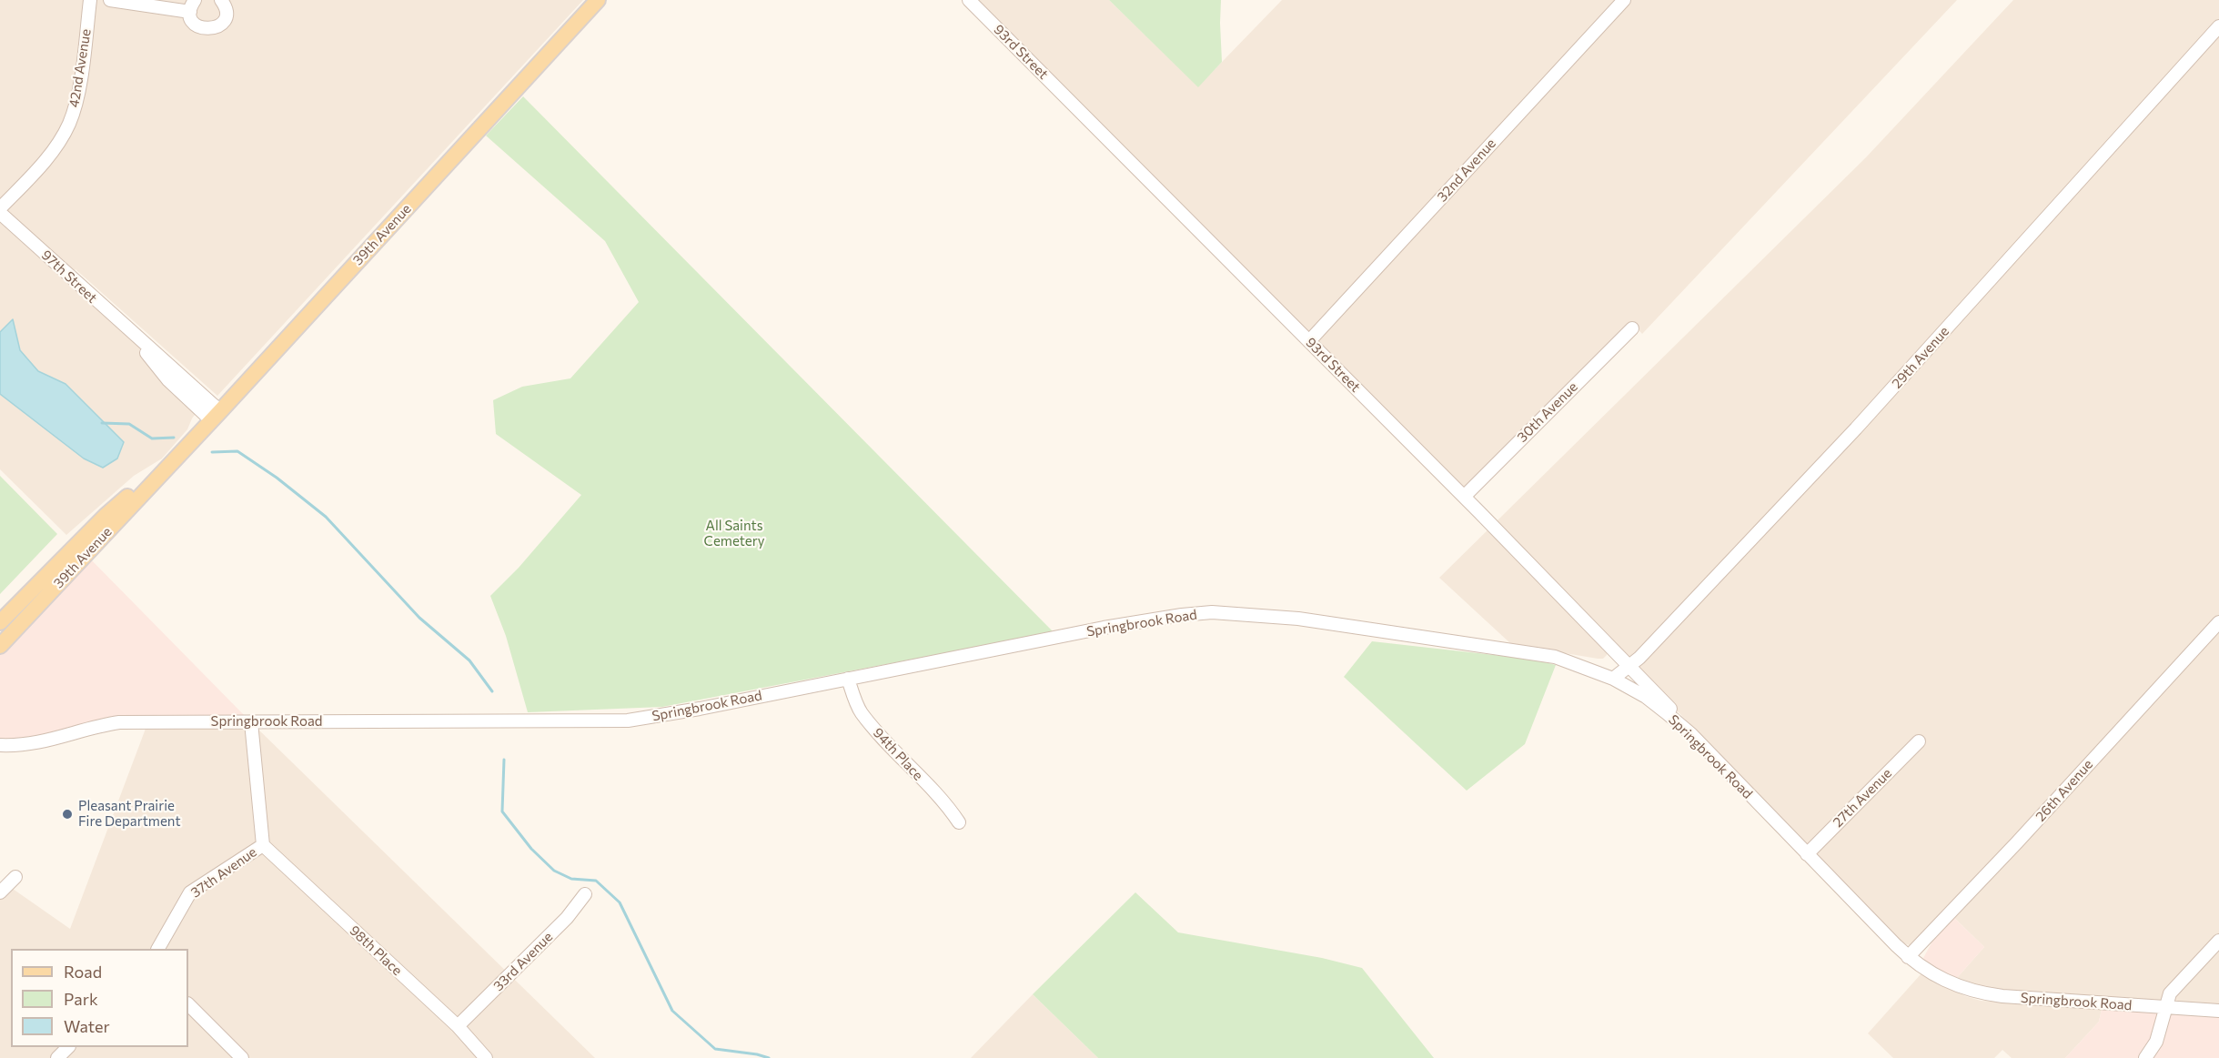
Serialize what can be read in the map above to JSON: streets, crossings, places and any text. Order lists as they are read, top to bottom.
{
  "streets": {
    "main road": ["39th Avenue"],
    "street": [
      "93rd Street",
      "42nd Avenue",
      "32nd Avenue",
      "97th Street",
      "29th Avenue",
      "30th Avenue",
      "Springbrook Road",
      "94th Place",
      "26th Avenue",
      "27th Avenue",
      "37th Avenue",
      "98th Place",
      "33rd Avenue"
    ]
  },
  "crossings": [
    ["93rd Street", "32nd Avenue"],
    ["93rd Street", "29th Avenue"],
    ["93rd Street", "30th Avenue"],
    ["93rd Street", "Springbrook Road"],
    ["42nd Avenue", "97th Street"],
    ["39th Avenue", "97th Street"],
    ["29th Avenue", "Springbrook Road"],
    ["Springbrook Road", "94th Place"],
    ["Springbrook Road", "26th Avenue"],
    ["Springbrook Road", "27th Avenue"],
    ["Springbrook Road", "37th Avenue"],
    ["37th Avenue", "98th Place"],
    ["98th Place", "33rd Avenue"]
  ],
  "parks": ["All Saints Cemetery"],
  "places": ["Pleasant Prairie Fire Department"],
  "legend": ["Road", "Park", "Water"]
}
